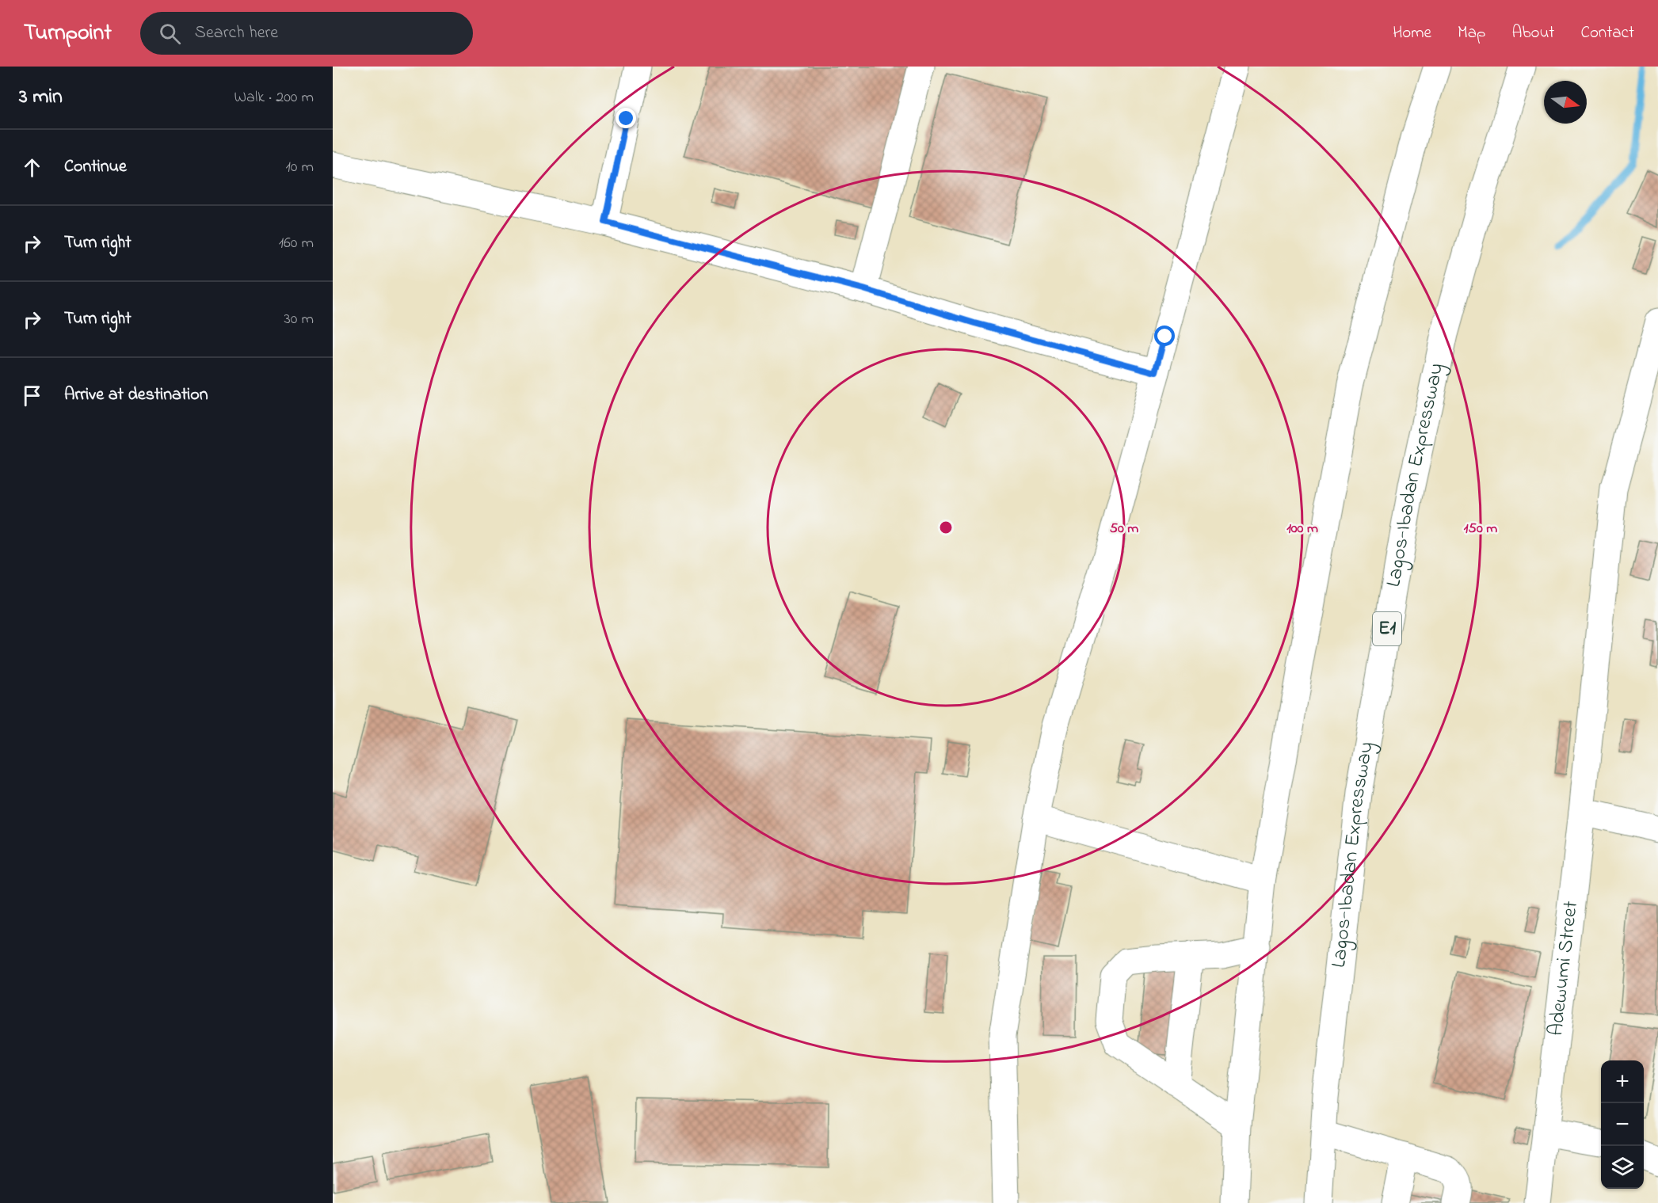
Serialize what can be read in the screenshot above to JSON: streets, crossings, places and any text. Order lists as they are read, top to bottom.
{
  "streets": {
    "main road": ["Lagos-Ibadan Expressway", "E1", "Adewumi Street"]
  },
  "north": "right",
  "page": {
    "header": "Turnpoint",
    "search": "Search here",
    "nav": [
      "Home",
      "Map",
      "About",
      "Contact"
    ],
    "heading": ["3 min", "Walk · 200 m"],
    "list": [
      ["Continue", "10 m"],
      ["Turn right", "160 m"],
      ["Turn right", "30 m"],
      "Arrive at destination"
    ],
    "map_buttons": ["+", "−"]
  },
  "rings": ["50 m", "100 m", "150 m"]
}
